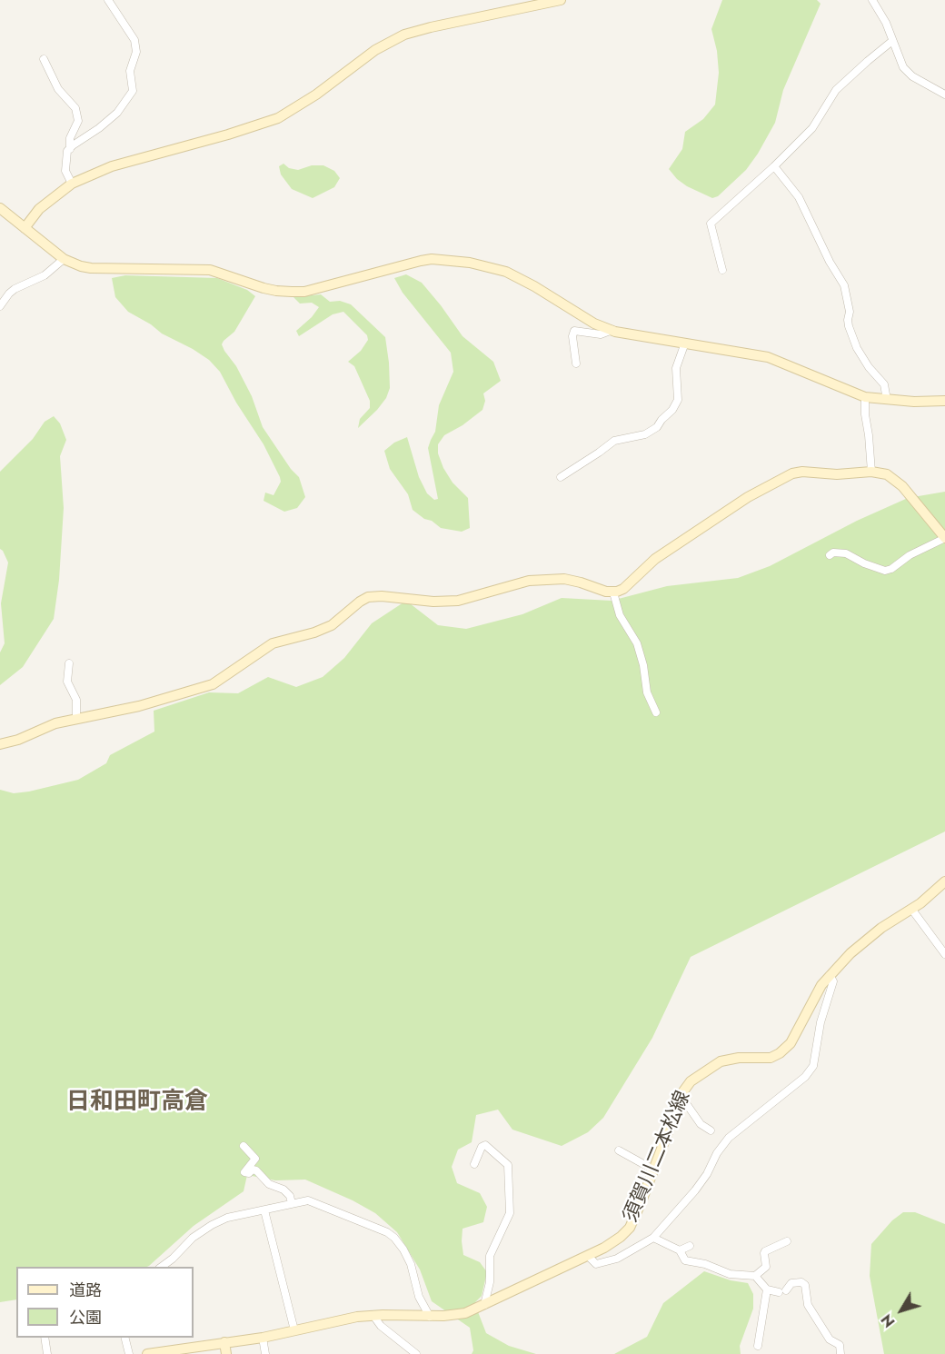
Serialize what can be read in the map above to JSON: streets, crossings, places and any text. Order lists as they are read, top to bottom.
{
  "streets": {
    "street": ["須賀川二本松線"]
  },
  "districts": ["日和田町高倉"],
  "legend": ["道路", "公園"],
  "north": "bottom left"
}
